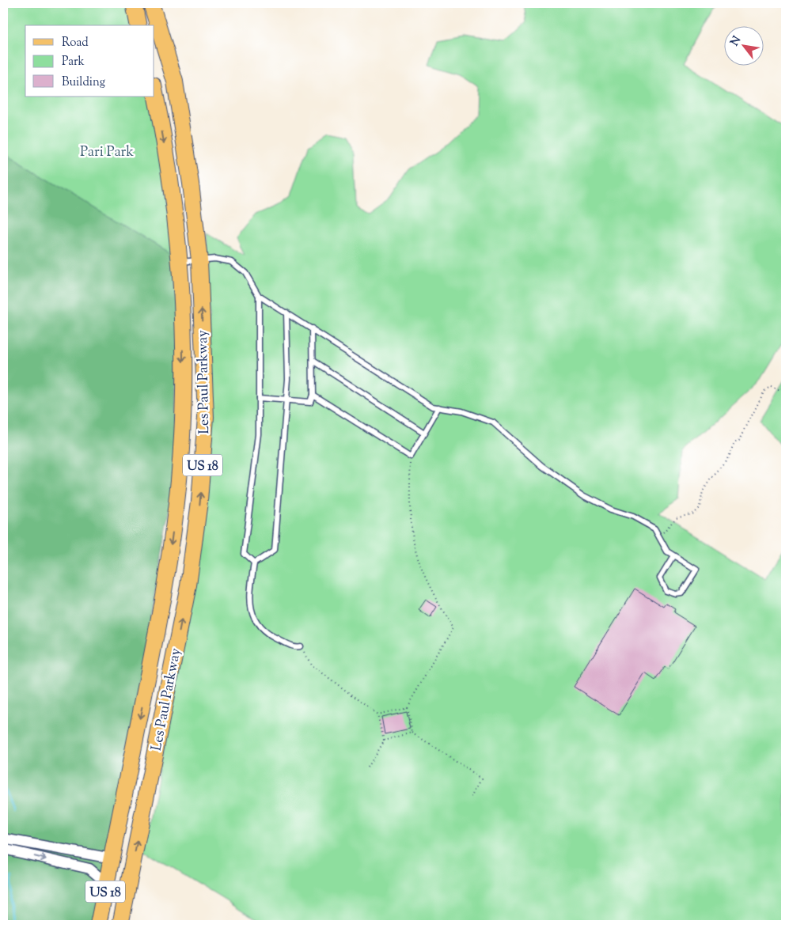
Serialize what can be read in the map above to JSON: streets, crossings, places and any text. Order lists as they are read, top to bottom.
{
  "streets": {
    "main road": ["Les Paul Parkway", "US 18"]
  },
  "parks": ["Pari Park"],
  "legend": ["Road", "Park", "Building"],
  "north": "top left"
}
